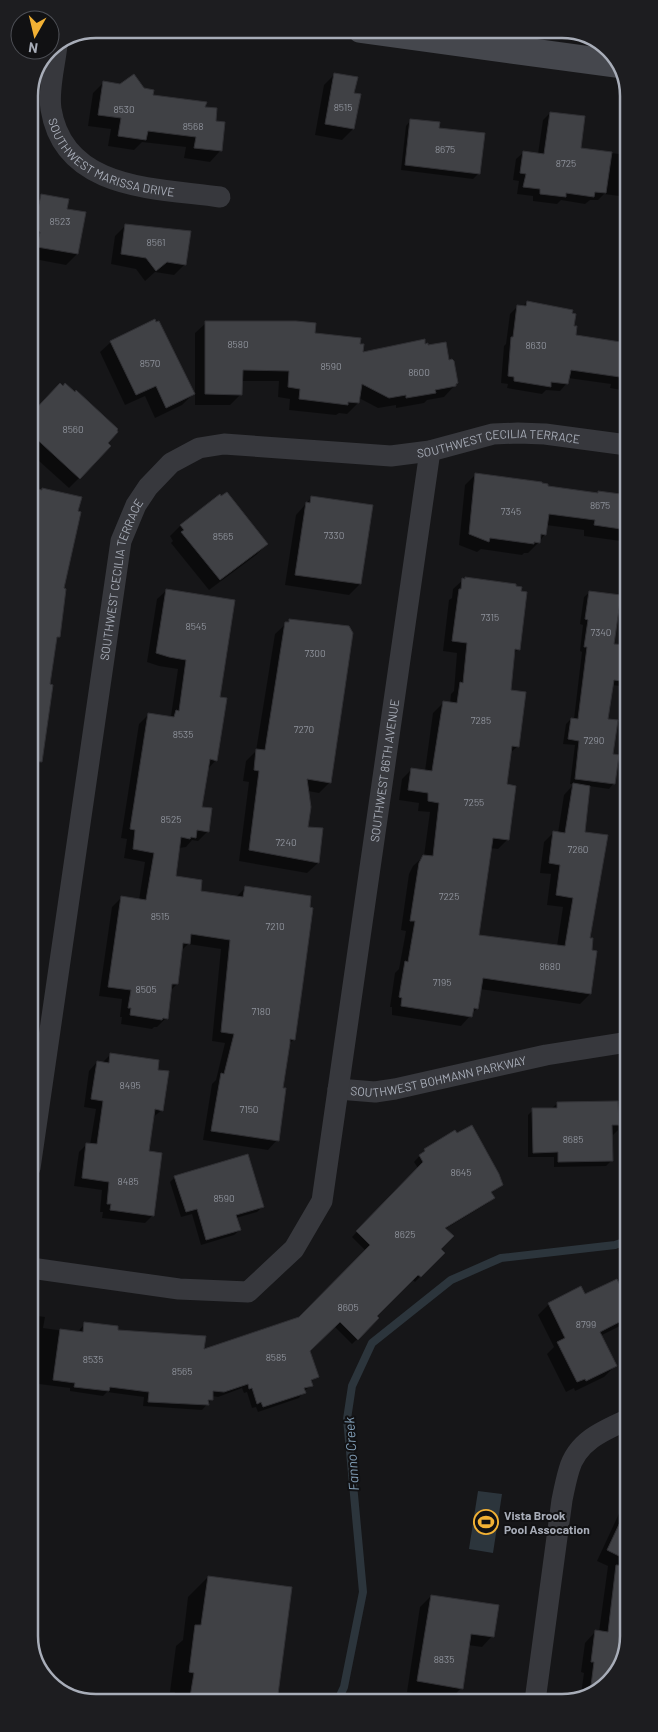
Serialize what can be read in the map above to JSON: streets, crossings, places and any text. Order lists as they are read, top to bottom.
{
  "streets": {
    "street": [
      "SOUTHWEST MARISSA DRIVE",
      "SOUTHWEST CECILIA TERRACE",
      "SOUTHWEST 86TH AVENUE",
      "SOUTHWEST BOHMANN PARKWAY"
    ]
  },
  "crossings": [
    ["SOUTHWEST CECILIA TERRACE", "SOUTHWEST 86TH AVENUE"],
    ["SOUTHWEST 86TH AVENUE", "SOUTHWEST BOHMANN PARKWAY"]
  ],
  "water": ["Fanno Creek"],
  "places": {
    "sports": ["Vista Brook Pool Assocation"]
  },
  "house_numbers": [
    "8515",
    "8530",
    "8568",
    "8675",
    "8725",
    "8523",
    "8561",
    "8580",
    "8630",
    "8570",
    "8590",
    "8600",
    "8560",
    "8675",
    "7345",
    "7330",
    "8565",
    "7315",
    "8545",
    "7340",
    "7300",
    "7285",
    "7270",
    "8535",
    "7290",
    "7255",
    "8525",
    "7240",
    "7260",
    "7225",
    "8515",
    "7210",
    "8680",
    "7195",
    "8505",
    "7180",
    "8495",
    "7150",
    "8685",
    "8645",
    "8485",
    "8590",
    "8625",
    "8605",
    "8799",
    "8585",
    "8535",
    "8565",
    "8835"
  ],
  "north": "bottom"
}
